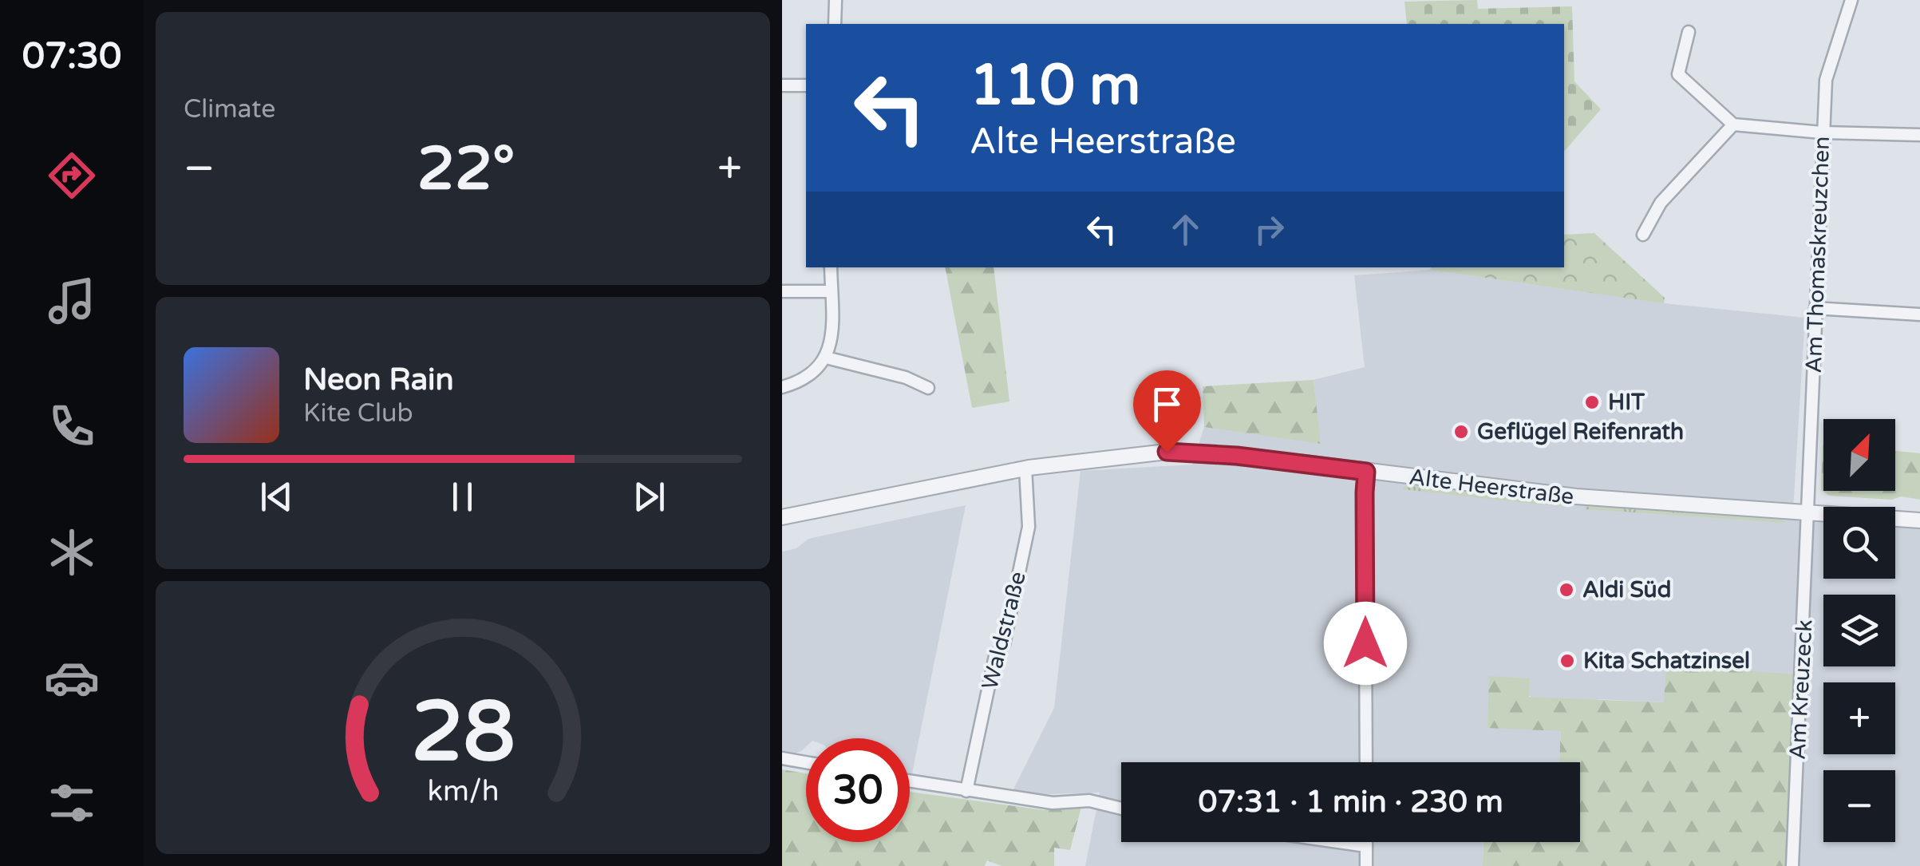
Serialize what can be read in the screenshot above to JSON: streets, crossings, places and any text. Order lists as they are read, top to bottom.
{
  "streets": {
    "street": [
      "Am Thomaskreuzchen",
      "Alte Heerstraße",
      "Waldstraße",
      "Am Kreuzeck"
    ]
  },
  "crossings": [
    ["Am Thomaskreuzchen", "Alte Heerstraße"],
    ["Am Thomaskreuzchen", "Am Kreuzeck"],
    ["Alte Heerstraße", "Waldstraße"],
    ["Alte Heerstraße", "Am Kreuzeck"]
  ],
  "places": [
    "HIT",
    "Geflügel Reifenrath",
    "Aldi Süd",
    "Kita Schatzinsel"
  ],
  "north": "top right",
  "page": {
    "tabs": "07:30",
    "tile": "Climate",
    "turn": ["110 m", "Alte Heerstraße"],
    "heat": ["−", "22°", "+"],
    "song": ["Neon Rain", "Kite Club"],
    "map_buttons": ["+", "−"],
    "limit": "30",
    "trip": "07:31 · 1 min · 230 m",
    "gauge": ["28", "km/h"]
  }
}
